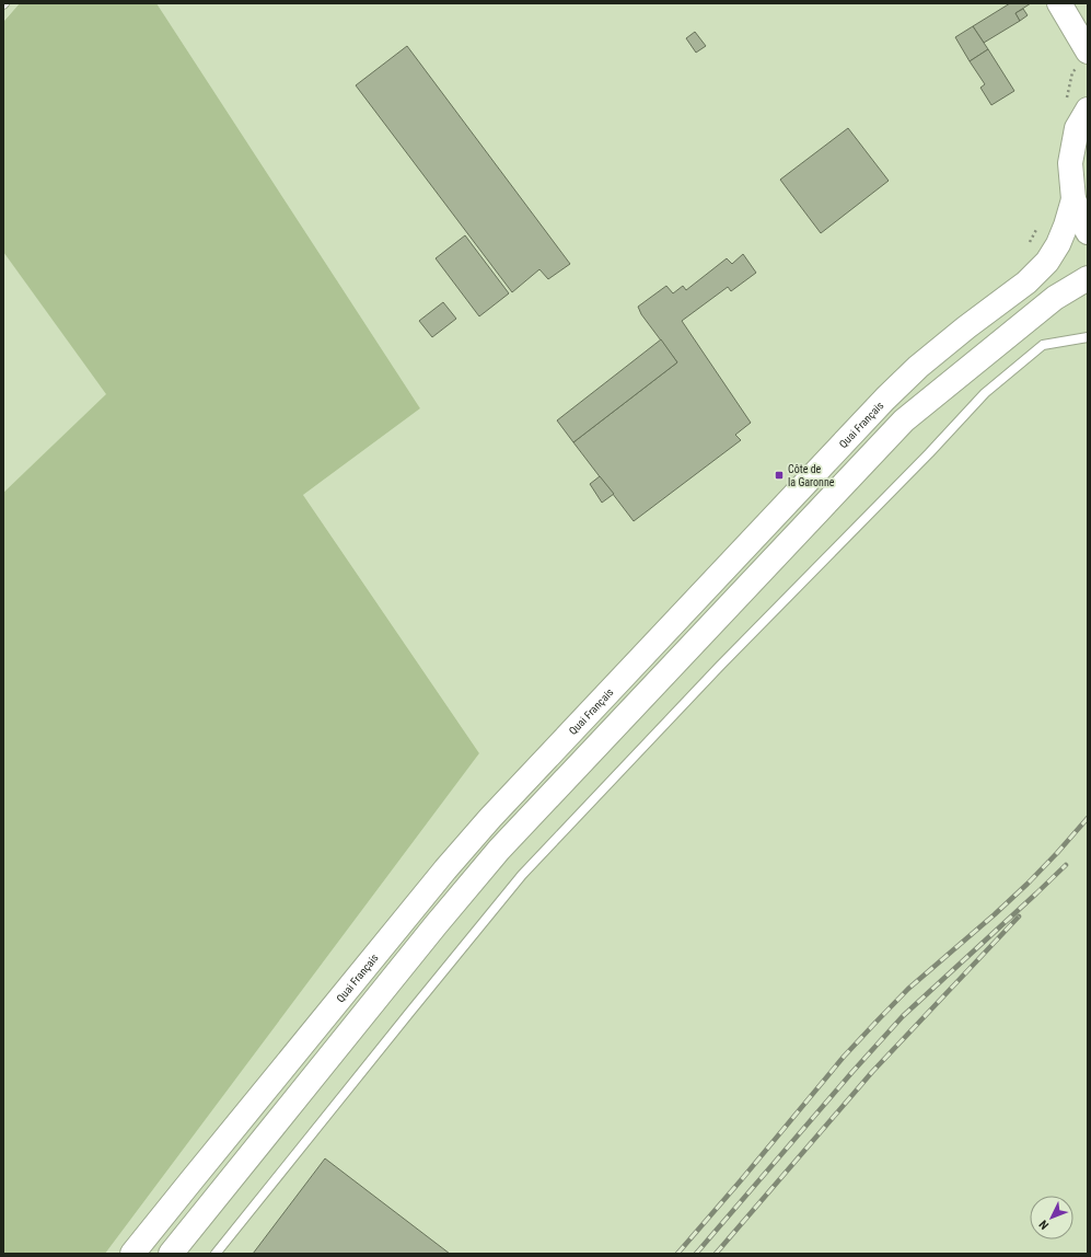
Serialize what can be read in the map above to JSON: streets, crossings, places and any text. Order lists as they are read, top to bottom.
{
  "streets": {
    "main road": ["Quai Français"]
  },
  "places": {
    "transit": ["Côte de la Garonne"]
  },
  "north": "bottom left"
}
